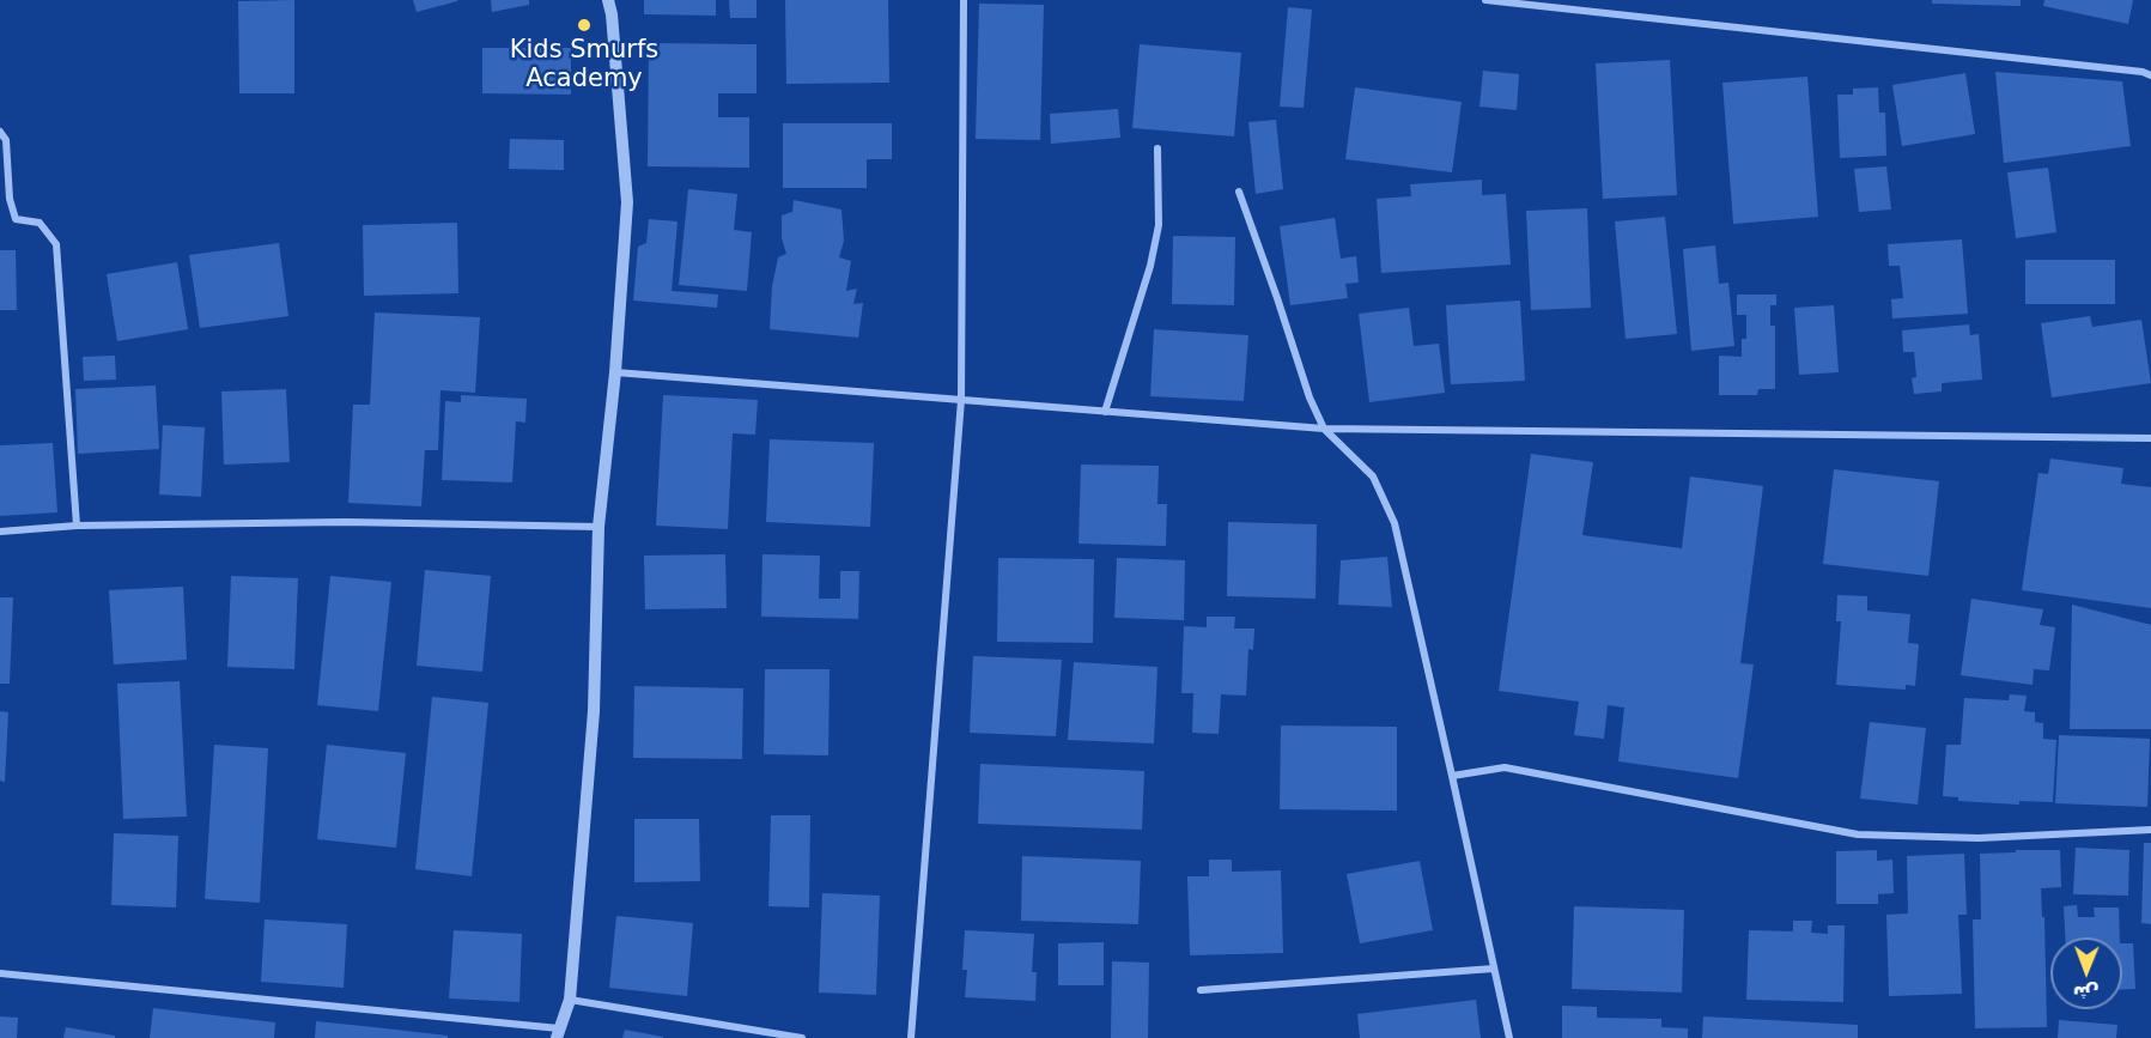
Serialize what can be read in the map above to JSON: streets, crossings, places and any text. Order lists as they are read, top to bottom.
{
  "places": ["Kids Smurfs Academy"],
  "north": "bottom"
}
